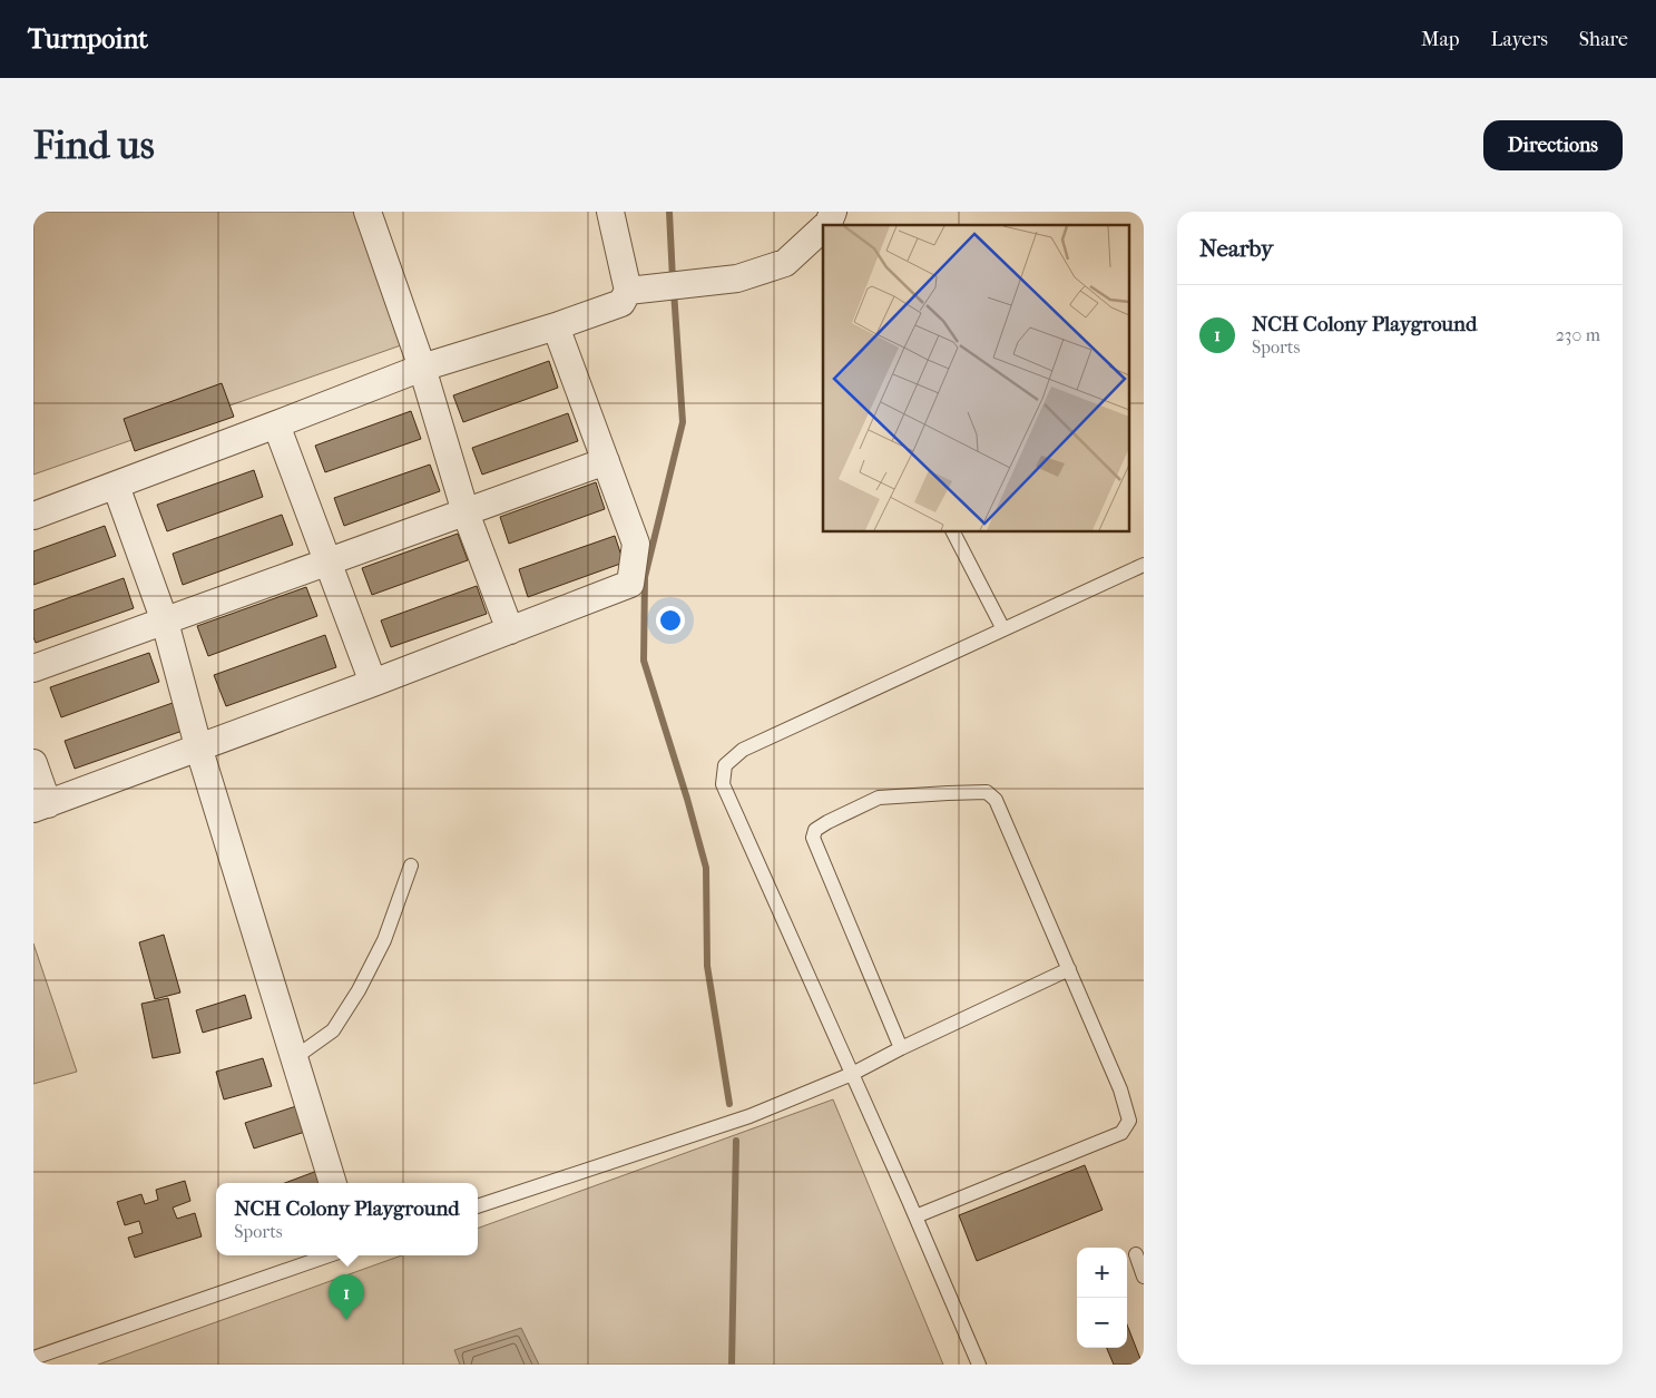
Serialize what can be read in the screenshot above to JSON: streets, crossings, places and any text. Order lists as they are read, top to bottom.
{
  "page": {
    "header": "Turnpoint",
    "nav": ["Map", "Layers", "Share"],
    "buttons": "Directions",
    "title": "Find us",
    "heading": "Nearby",
    "list": [
      {
        "mark": "1",
        "name": "NCH Colony Playground",
        "note": "Sports",
        "value": "230 m"
      }
    ],
    "popup": ["NCH Colony Playground", "Sports"],
    "map_buttons": ["+", "−"],
    "pins": "1"
  }
}
